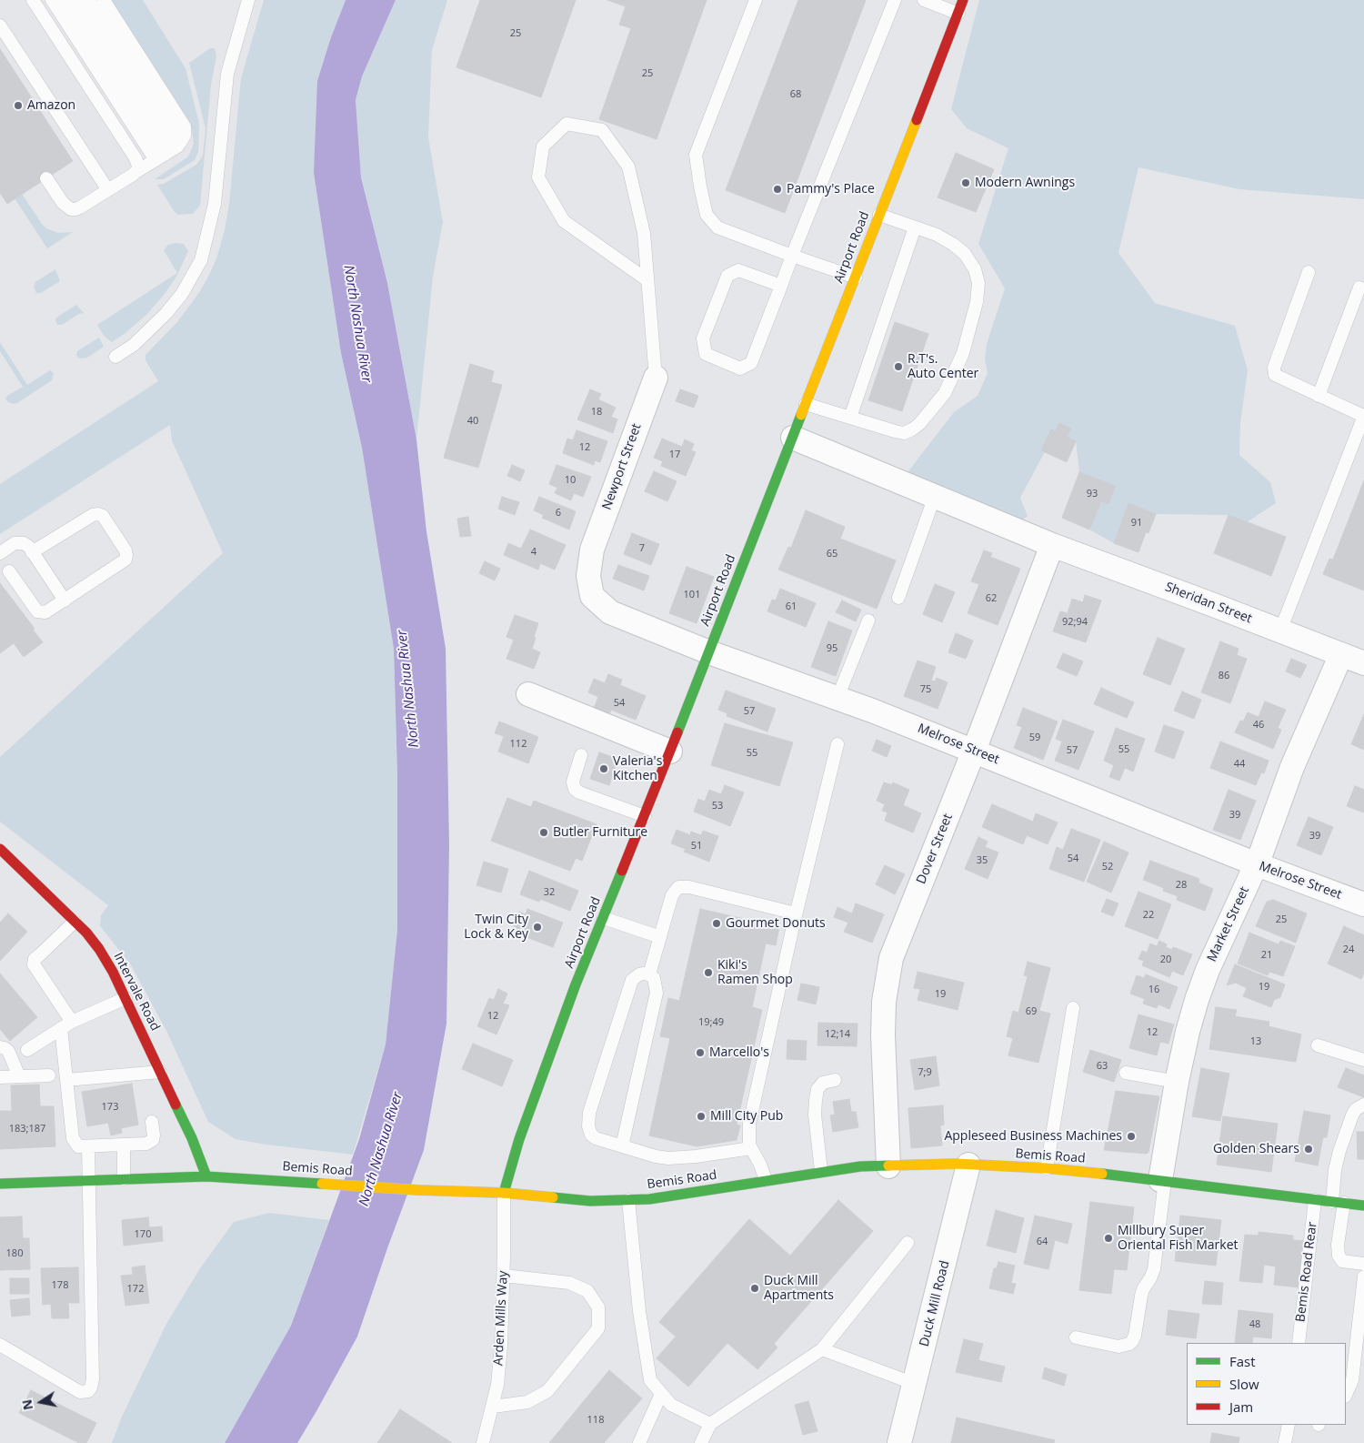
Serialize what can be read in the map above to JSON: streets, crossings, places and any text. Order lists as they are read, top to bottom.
{
  "streets": {
    "main road": ["Airport Road", "Intervale Road", "Bemis Road"],
    "street": [
      "Newport Street",
      "Sheridan Street",
      "Melrose Street",
      "Dover Street",
      "Market Street",
      "Duck Mill Road"
    ],
    "lane": ["Bemis Road Rear", "Arden Mills Way"]
  },
  "crossings": [
    ["Airport Road", "Sheridan Street"],
    ["Airport Road", "Melrose Street"],
    ["Airport Road", "Bemis Road"],
    ["Airport Road", "Arden Mills Way"],
    ["Newport Street", "Melrose Street"],
    ["Sheridan Street", "Dover Street"],
    ["Sheridan Street", "Market Street"],
    ["Melrose Street", "Dover Street"],
    ["Melrose Street", "Market Street"],
    ["Dover Street", "Bemis Road"],
    ["Market Street", "Bemis Road"],
    ["Intervale Road", "Bemis Road"],
    ["Bemis Road", "Bemis Road Rear"],
    ["Bemis Road", "Duck Mill Road"],
    ["Bemis Road", "Arden Mills Way"]
  ],
  "water": ["North Nashua River"],
  "places": [
    "Amazon",
    "Modern Awnings",
    "Pammy's Place",
    "R.T's. Auto Center",
    "Valeria's Kitchen",
    "Butler Furniture",
    "Gourmet Donuts",
    "Twin City Lock & Key",
    "Kiki's Ramen Shop",
    "Marcello's",
    "Mill City Pub",
    "Appleseed Business Machines",
    "Golden Shears",
    "Millbury Super Oriental Fish Market",
    "Duck Mill Apartments"
  ],
  "house_numbers": [
    "25",
    "25",
    "68",
    "18",
    "40",
    "12",
    "17",
    "10",
    "93",
    "6",
    "91",
    "7",
    "4",
    "65",
    "101",
    "62",
    "61",
    "92;94",
    "95",
    "86",
    "75",
    "54",
    "57",
    "46",
    "59",
    "112",
    "55",
    "57",
    "55",
    "44",
    "53",
    "39",
    "39",
    "51",
    "54",
    "35",
    "52",
    "28",
    "32",
    "22",
    "25",
    "24",
    "21",
    "20",
    "19",
    "16",
    "19",
    "69",
    "12",
    "19;49",
    "12",
    "12;14",
    "13",
    "63",
    "7;9",
    "173",
    "183;187",
    "170",
    "64",
    "180",
    "178",
    "172",
    "48",
    "118"
  ],
  "legend": ["Fast", "Slow", "Jam"],
  "north": "left"
}
